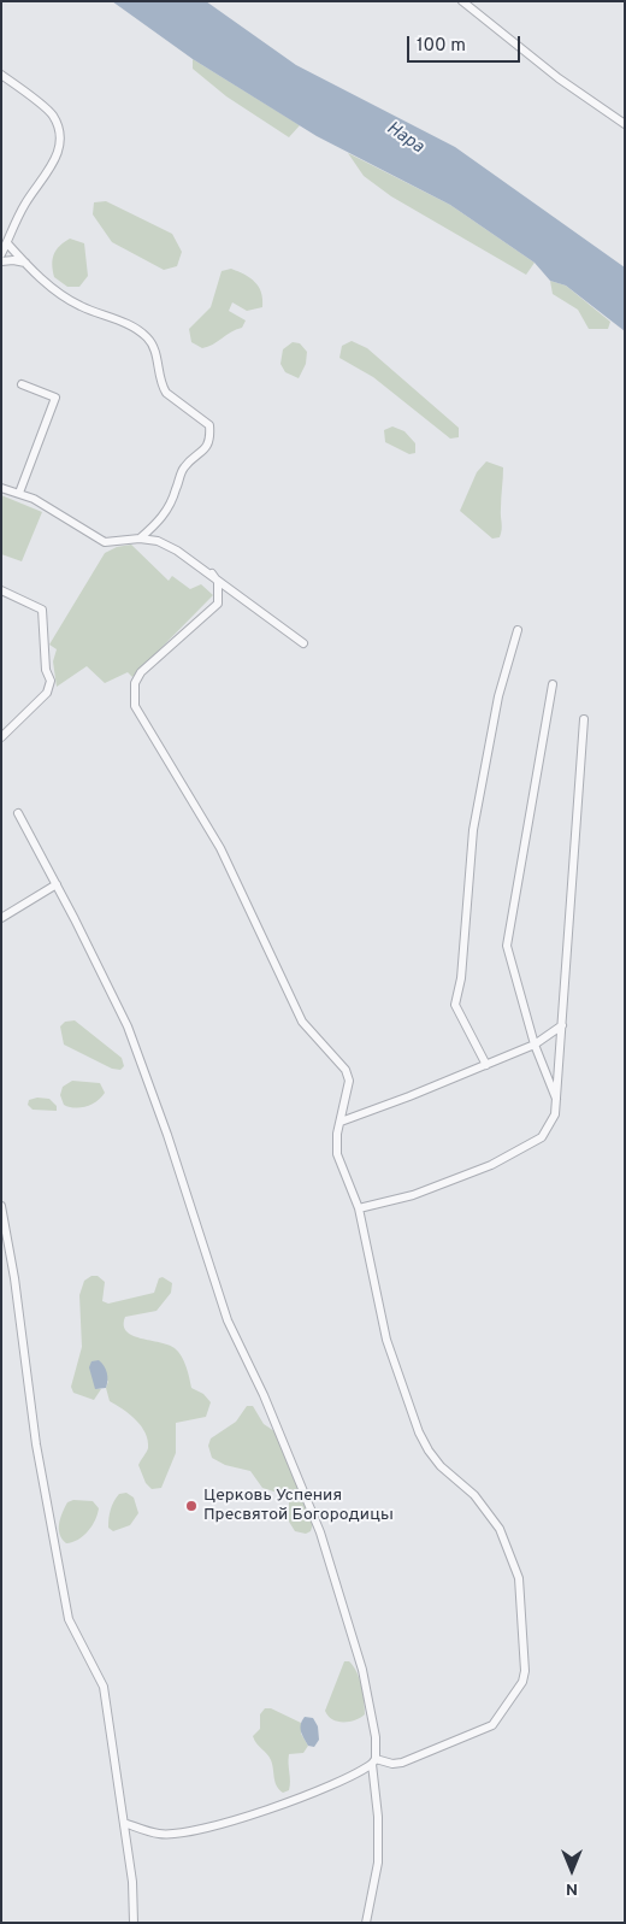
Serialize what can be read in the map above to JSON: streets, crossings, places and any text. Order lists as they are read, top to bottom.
{
  "water": ["Нара"],
  "places": ["Церковь Успения Пресвятой Богородицы"],
  "scale_bar": "100 m",
  "north": "bottom"
}
